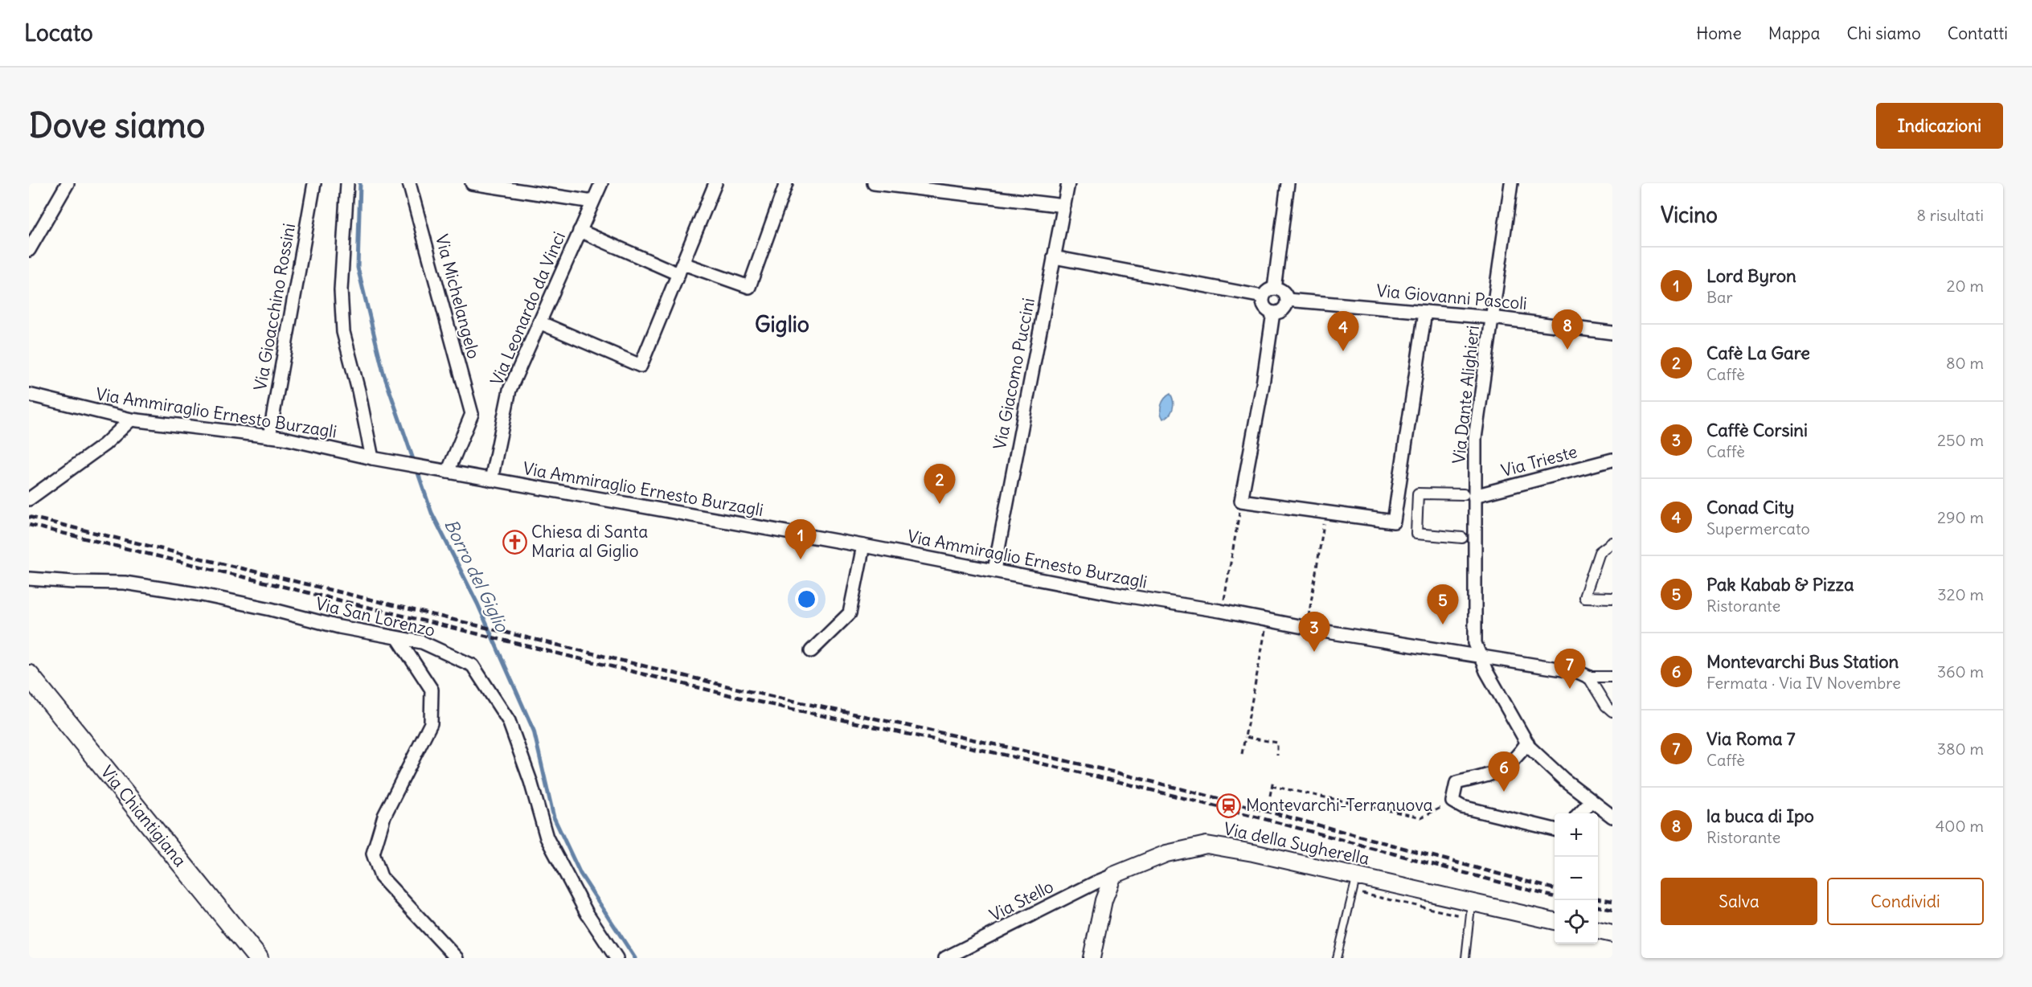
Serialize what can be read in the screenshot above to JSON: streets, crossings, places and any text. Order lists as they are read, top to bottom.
{
  "streets": {
    "main road": ["Via Chiantigiana"],
    "street": [
      "Via Michelangelo",
      "Via Giovanni Pascoli",
      "Via Gioacchino Rossini",
      "Via Leonardo da Vinci",
      "Via Giacomo Puccini",
      "Via Dante Alighieri",
      "Via Ammiraglio Ernesto Burzagli",
      "Via Trieste",
      "Via San Lorenzo",
      "Via della Sugherella",
      "Via Stello"
    ]
  },
  "crossings": [
    ["Via Michelangelo", "Via Ammiraglio Ernesto Burzagli"],
    ["Via Giovanni Pascoli", "Via Dante Alighieri"],
    ["Via Gioacchino Rossini", "Via Ammiraglio Ernesto Burzagli"],
    ["Via Leonardo da Vinci", "Via Ammiraglio Ernesto Burzagli"],
    ["Via Giacomo Puccini", "Via Ammiraglio Ernesto Burzagli"],
    ["Via Dante Alighieri", "Via Ammiraglio Ernesto Burzagli"],
    ["Via Dante Alighieri", "Via Trieste"],
    ["Via della Sugherella", "Via Stello"]
  ],
  "districts": ["Giglio"],
  "water": ["Borro del Giglio"],
  "places": {
    "church": ["Chiesa di Santa Maria al Giglio"],
    "station": ["Montevarchi-Terranuova"]
  },
  "page": {
    "header": "Locato",
    "nav": [
      "Home",
      "Mappa",
      "Chi siamo",
      "Contatti"
    ],
    "buttons": [
      "Indicazioni",
      ["Salva", "Condividi"]
    ],
    "title": "Dove siamo",
    "heading": ["Vicino", "8 risultati"],
    "list": [
      {
        "mark": "1",
        "name": "Lord Byron",
        "note": "Bar",
        "value": "20 m"
      },
      {
        "mark": "2",
        "name": "Cafè La Gare",
        "note": "Caffè",
        "value": "80 m"
      },
      {
        "mark": "3",
        "name": "Caffè Corsini",
        "note": "Caffè",
        "value": "250 m"
      },
      {
        "mark": "4",
        "name": "Conad City",
        "note": "Supermercato",
        "value": "290 m"
      },
      {
        "mark": "5",
        "name": "Pak Kabab & Pizza",
        "note": "Ristorante",
        "value": "320 m"
      },
      {
        "mark": "6",
        "name": "Montevarchi Bus Station",
        "note": "Fermata · Via IV Novembre",
        "value": "360 m"
      },
      {
        "mark": "7",
        "name": "Via Roma 7",
        "note": "Caffè",
        "value": "380 m"
      },
      {
        "mark": "8",
        "name": "la buca di Ipo",
        "note": "Ristorante",
        "value": "400 m"
      }
    ],
    "pins": [
      "8",
      "4",
      "2",
      "1",
      "5",
      "3",
      "7",
      "6"
    ],
    "map_buttons": ["+", "−"]
  }
}
